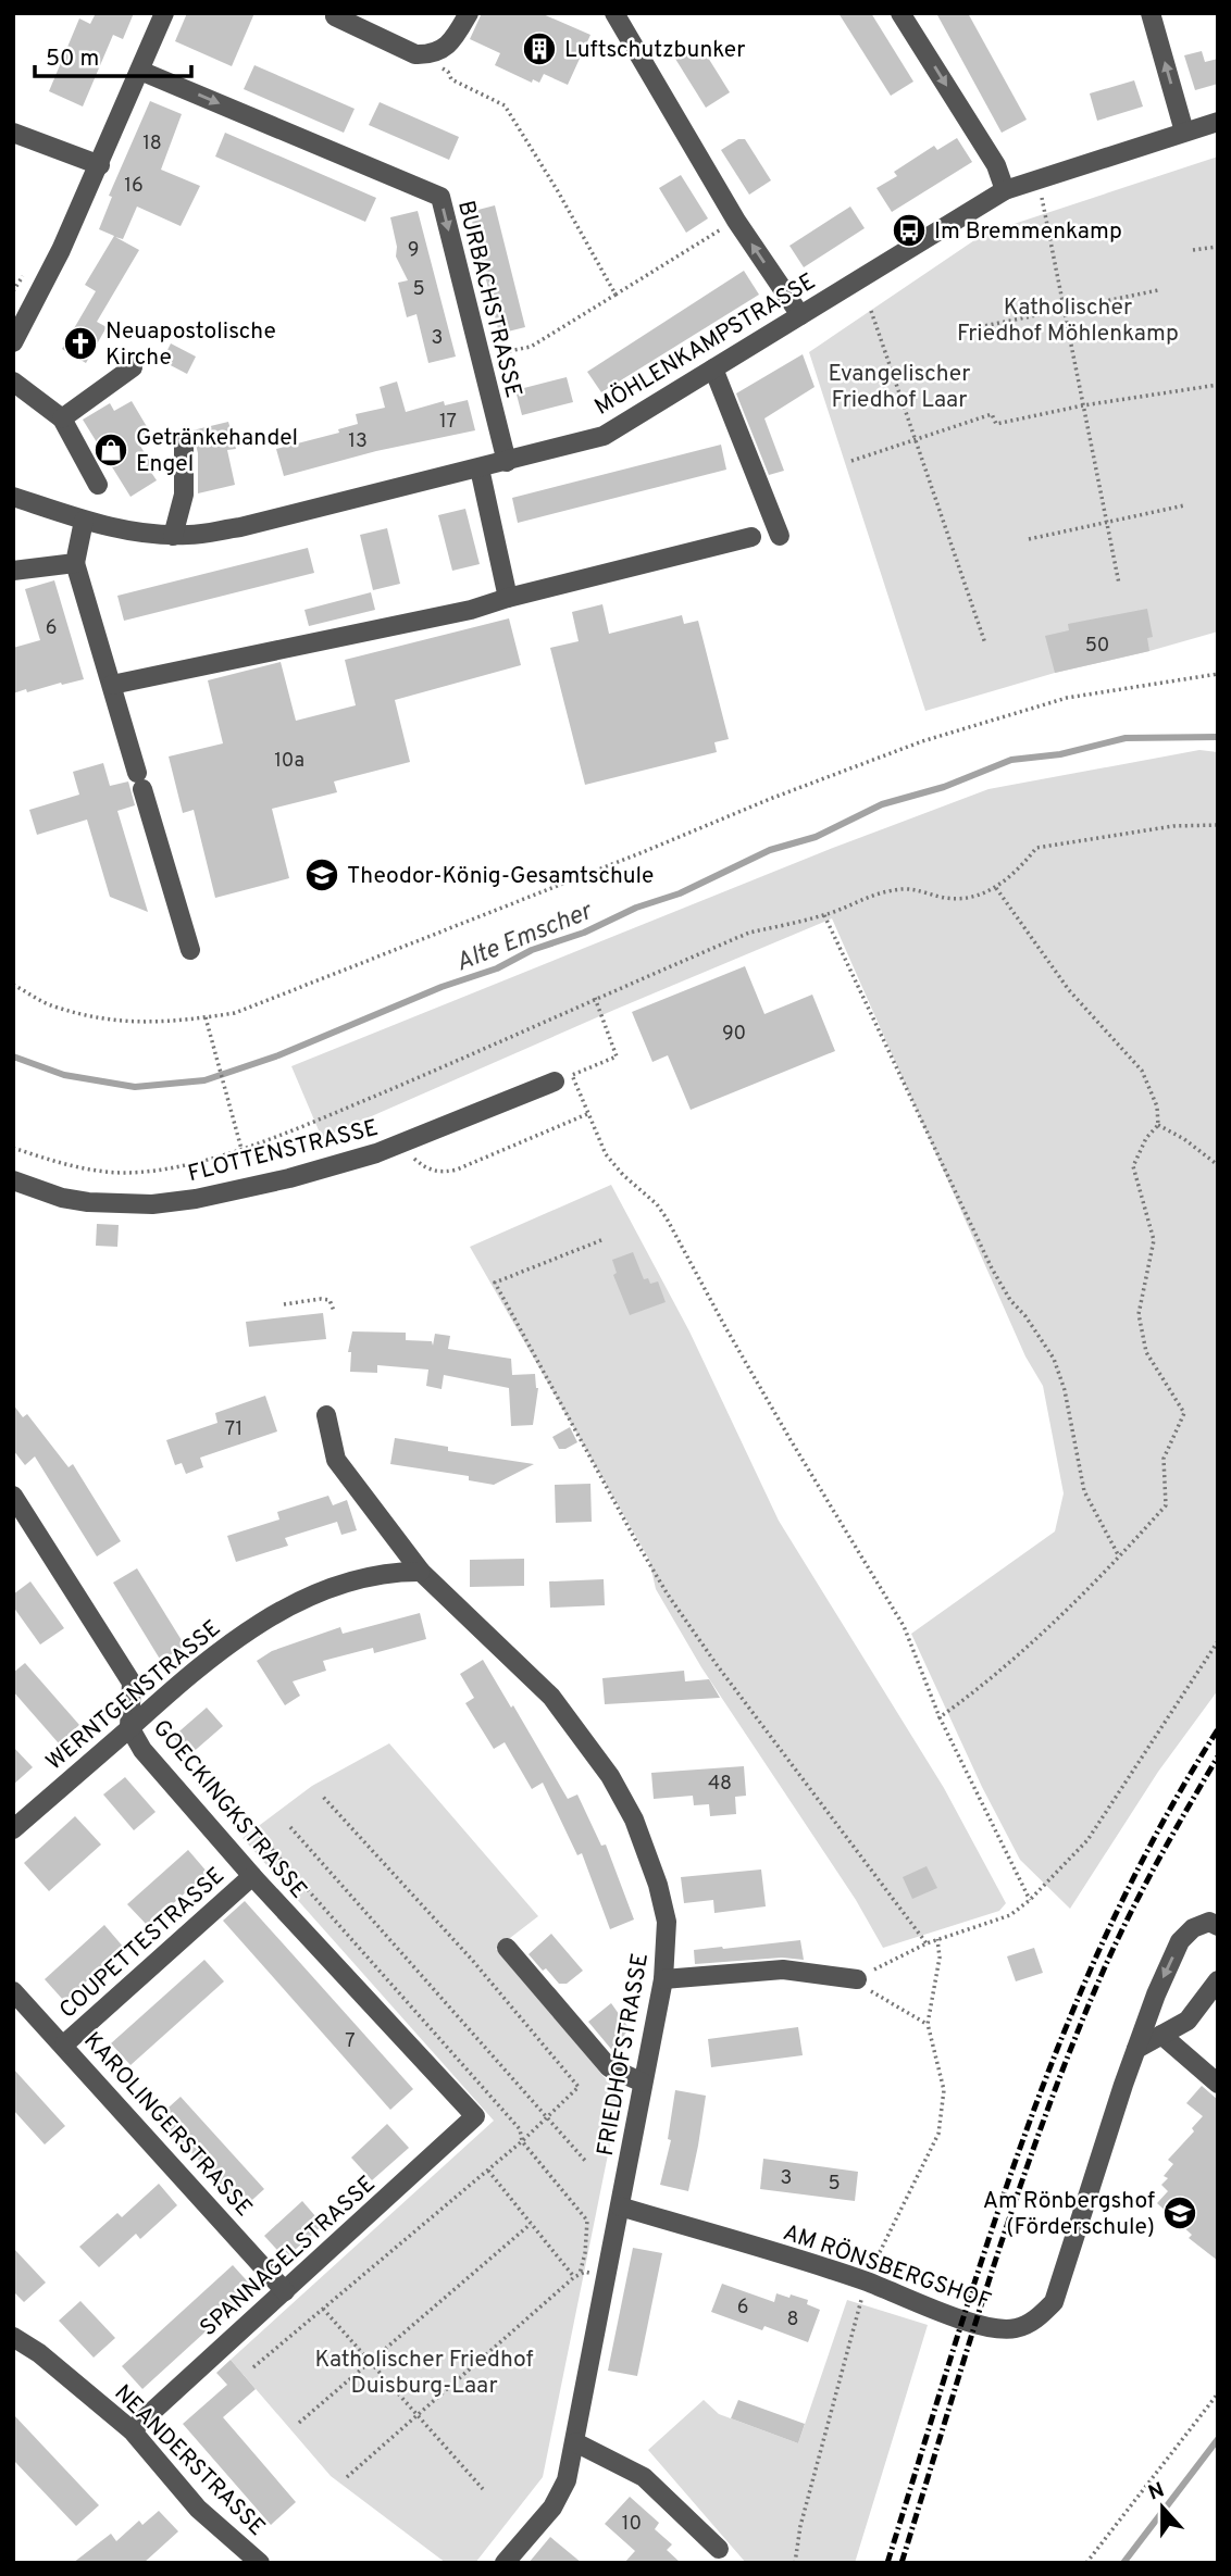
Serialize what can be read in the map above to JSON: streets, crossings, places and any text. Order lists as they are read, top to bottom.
{
  "streets": {
    "street": [
      "BURBACHSTRASSE",
      "MÖHLENKAMPSTRASSE",
      "FLOTTENSTRASSE",
      "WERNTGENSTRASSE",
      "GOECKINGKSTRASSE",
      "COUPETTESTRASSE",
      "FRIEDHOFSTRASSE",
      "KAROLINGERSTRASSE",
      "SPANNAGELSTRASSE",
      "AM RÖNSBERGSHOF",
      "NEANDERSTRASSE"
    ]
  },
  "crossings": [
    ["BURBACHSTRASSE", "MÖHLENKAMPSTRASSE"],
    ["WERNTGENSTRASSE", "GOECKINGKSTRASSE"],
    ["WERNTGENSTRASSE", "FRIEDHOFSTRASSE"],
    ["GOECKINGKSTRASSE", "COUPETTESTRASSE"],
    ["GOECKINGKSTRASSE", "SPANNAGELSTRASSE"],
    ["COUPETTESTRASSE", "KAROLINGERSTRASSE"],
    ["FRIEDHOFSTRASSE", "AM RÖNSBERGSHOF"],
    ["KAROLINGERSTRASSE", "SPANNAGELSTRASSE"],
    ["SPANNAGELSTRASSE", "NEANDERSTRASSE"]
  ],
  "one_way": ["BURBACHSTRASSE"],
  "water": ["Alte Emscher"],
  "parks": ["Katholischer Friedhof Möhlenkamp", "Evangelischer Friedhof Laar", "Katholischer Friedhof Duisburg-Laar"],
  "places": {
    "building": ["Luftschutzbunker"],
    "bus stop": ["Im Bremmenkamp"],
    "church": ["Neuapostolische Kirche"],
    "shop": ["Getränkehandel Engel"],
    "school or university": ["Theodor-König-Gesamtschule", "Am Rönbergshof (Förderschule)"]
  },
  "house_numbers": [
    "18",
    "16",
    "9",
    "5",
    "3",
    "17",
    "13",
    "6",
    "50",
    "10a",
    "90",
    "71",
    "48",
    "7",
    "3",
    "5",
    "6",
    "8",
    "10"
  ],
  "scale_bar": "50 m",
  "north": "top"
}
